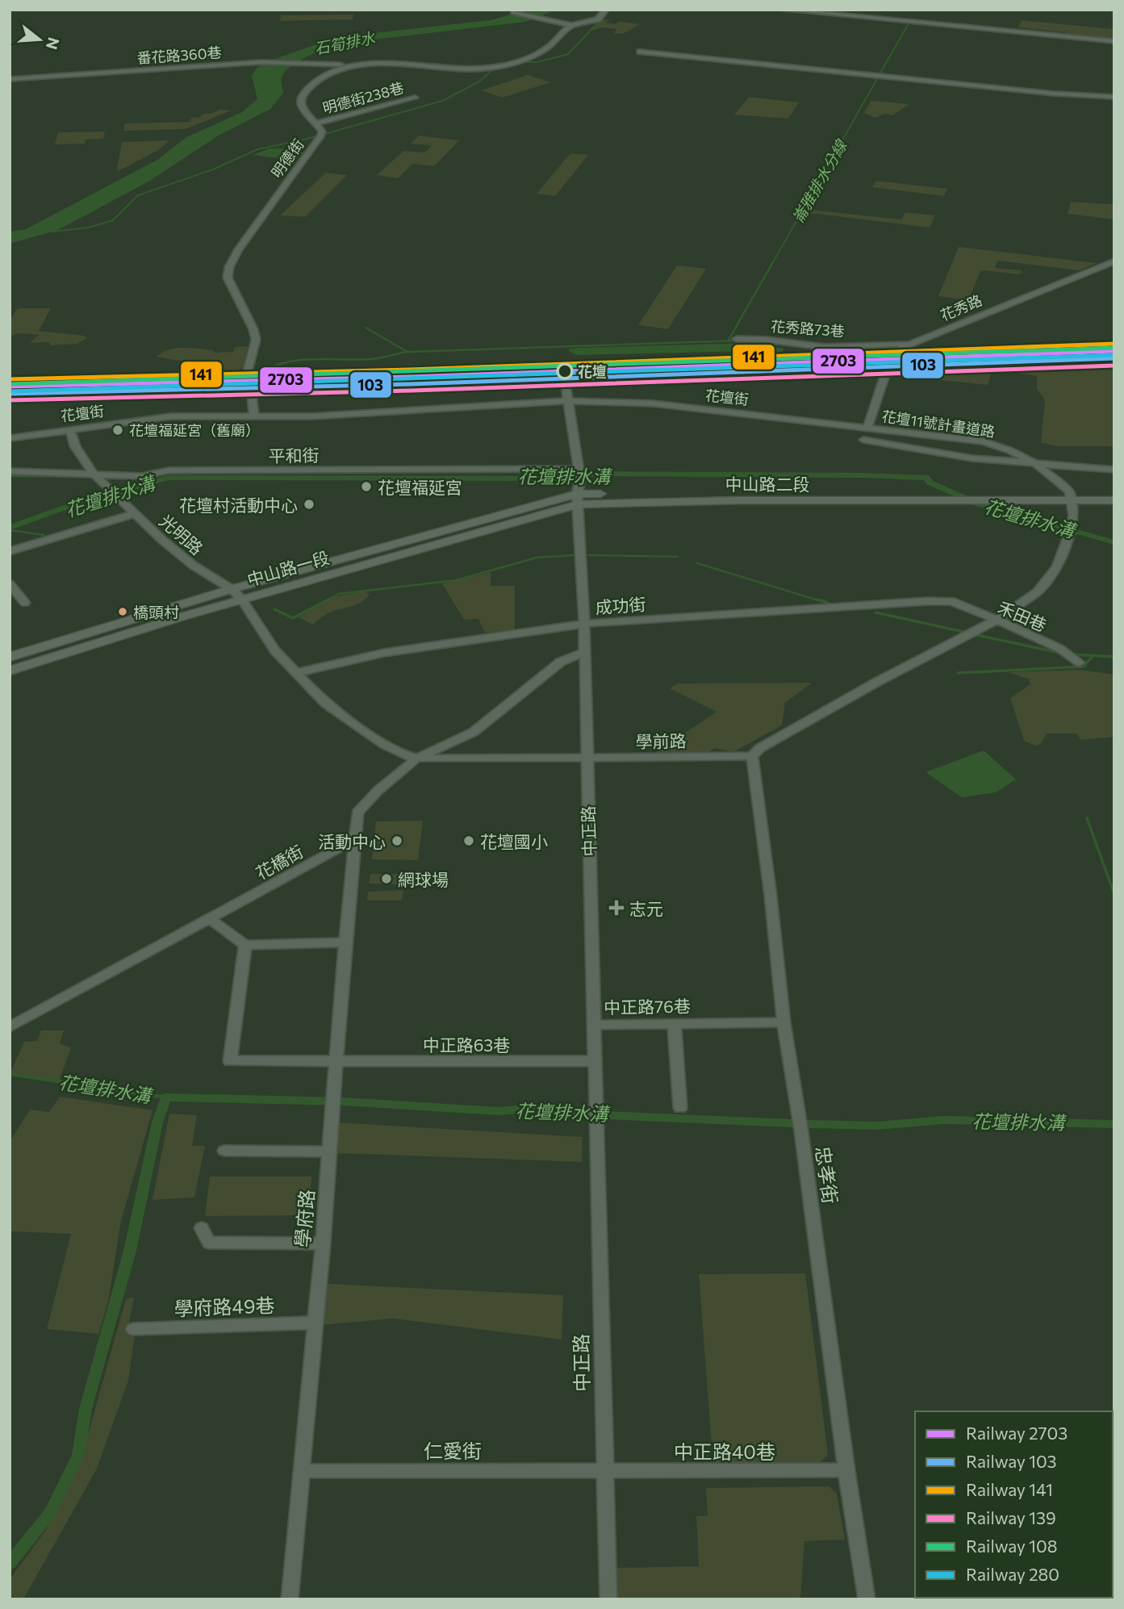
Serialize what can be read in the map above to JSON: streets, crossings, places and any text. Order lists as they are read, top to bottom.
{
  "streets": {
    "main road": ["中山路二段", "中山路一段"],
    "street": [
      "番花路360巷",
      "明德街238巷",
      "明德街",
      "花秀路",
      "花秀路73巷",
      "花壇街",
      "花壇11號計畫道路",
      "平和街",
      "光明路",
      "成功街",
      "禾田巷",
      "學前路",
      "中正路",
      "花橋街",
      "中正路76巷",
      "中正路63巷",
      "忠孝街",
      "學府路",
      "學府路49巷",
      "仁愛街",
      "中正路40巷"
    ]
  },
  "crossings": [
    ["番花路360巷", "明德街"],
    ["明德街238巷", "明德街"],
    ["明德街", "花壇街"],
    ["花秀路", "花秀路73巷"],
    ["花秀路", "花壇街"],
    ["花秀路", "花壇11號計畫道路"],
    ["花壇街", "花壇11號計畫道路"],
    ["花壇街", "光明路"],
    ["花壇街", "中正路"],
    ["平和街", "光明路"],
    ["平和街", "中正路"],
    ["中山路二段", "中山路一段"],
    ["中山路二段", "中正路"],
    ["光明路", "中山路一段"],
    ["光明路", "學前路"],
    ["中山路一段", "學前路"],
    ["中山路一段", "中正路"],
    ["成功街", "禾田巷"],
    ["成功街", "學前路"],
    ["成功街", "中正路"],
    ["學前路", "中正路"],
    ["學前路", "忠孝街"],
    ["中正路", "中正路76巷"],
    ["中正路", "中正路63巷"],
    ["中正路", "仁愛街"],
    ["中正路", "中正路40巷"],
    ["花橋街", "學府路"],
    ["中正路76巷", "忠孝街"],
    ["中正路63巷", "學府路"],
    ["忠孝街", "中正路40巷"],
    ["學府路", "學府路49巷"],
    ["學府路", "仁愛街"],
    ["仁愛街", "中正路40巷"]
  ],
  "water": ["石筍排水", "崙雅排水分線", "花壇排水溝"],
  "places": {
    "other": [
      "花壇",
      "花壇福延宮（舊廟）",
      "花壇福延宮",
      "花壇村活動中心",
      "橋頭村",
      "活動中心",
      "花壇國小",
      "網球場"
    ],
    "health": ["志元"]
  },
  "lines": [
    "rail line 141",
    "rail line 108",
    "rail line 2703",
    "rail line 280",
    "rail line 103",
    "rail line 139"
  ],
  "legend": [
    "Railway 2703",
    "Railway 103",
    "Railway 141",
    "Railway 139",
    "Railway 108",
    "Railway 280"
  ],
  "north": "right"
}
